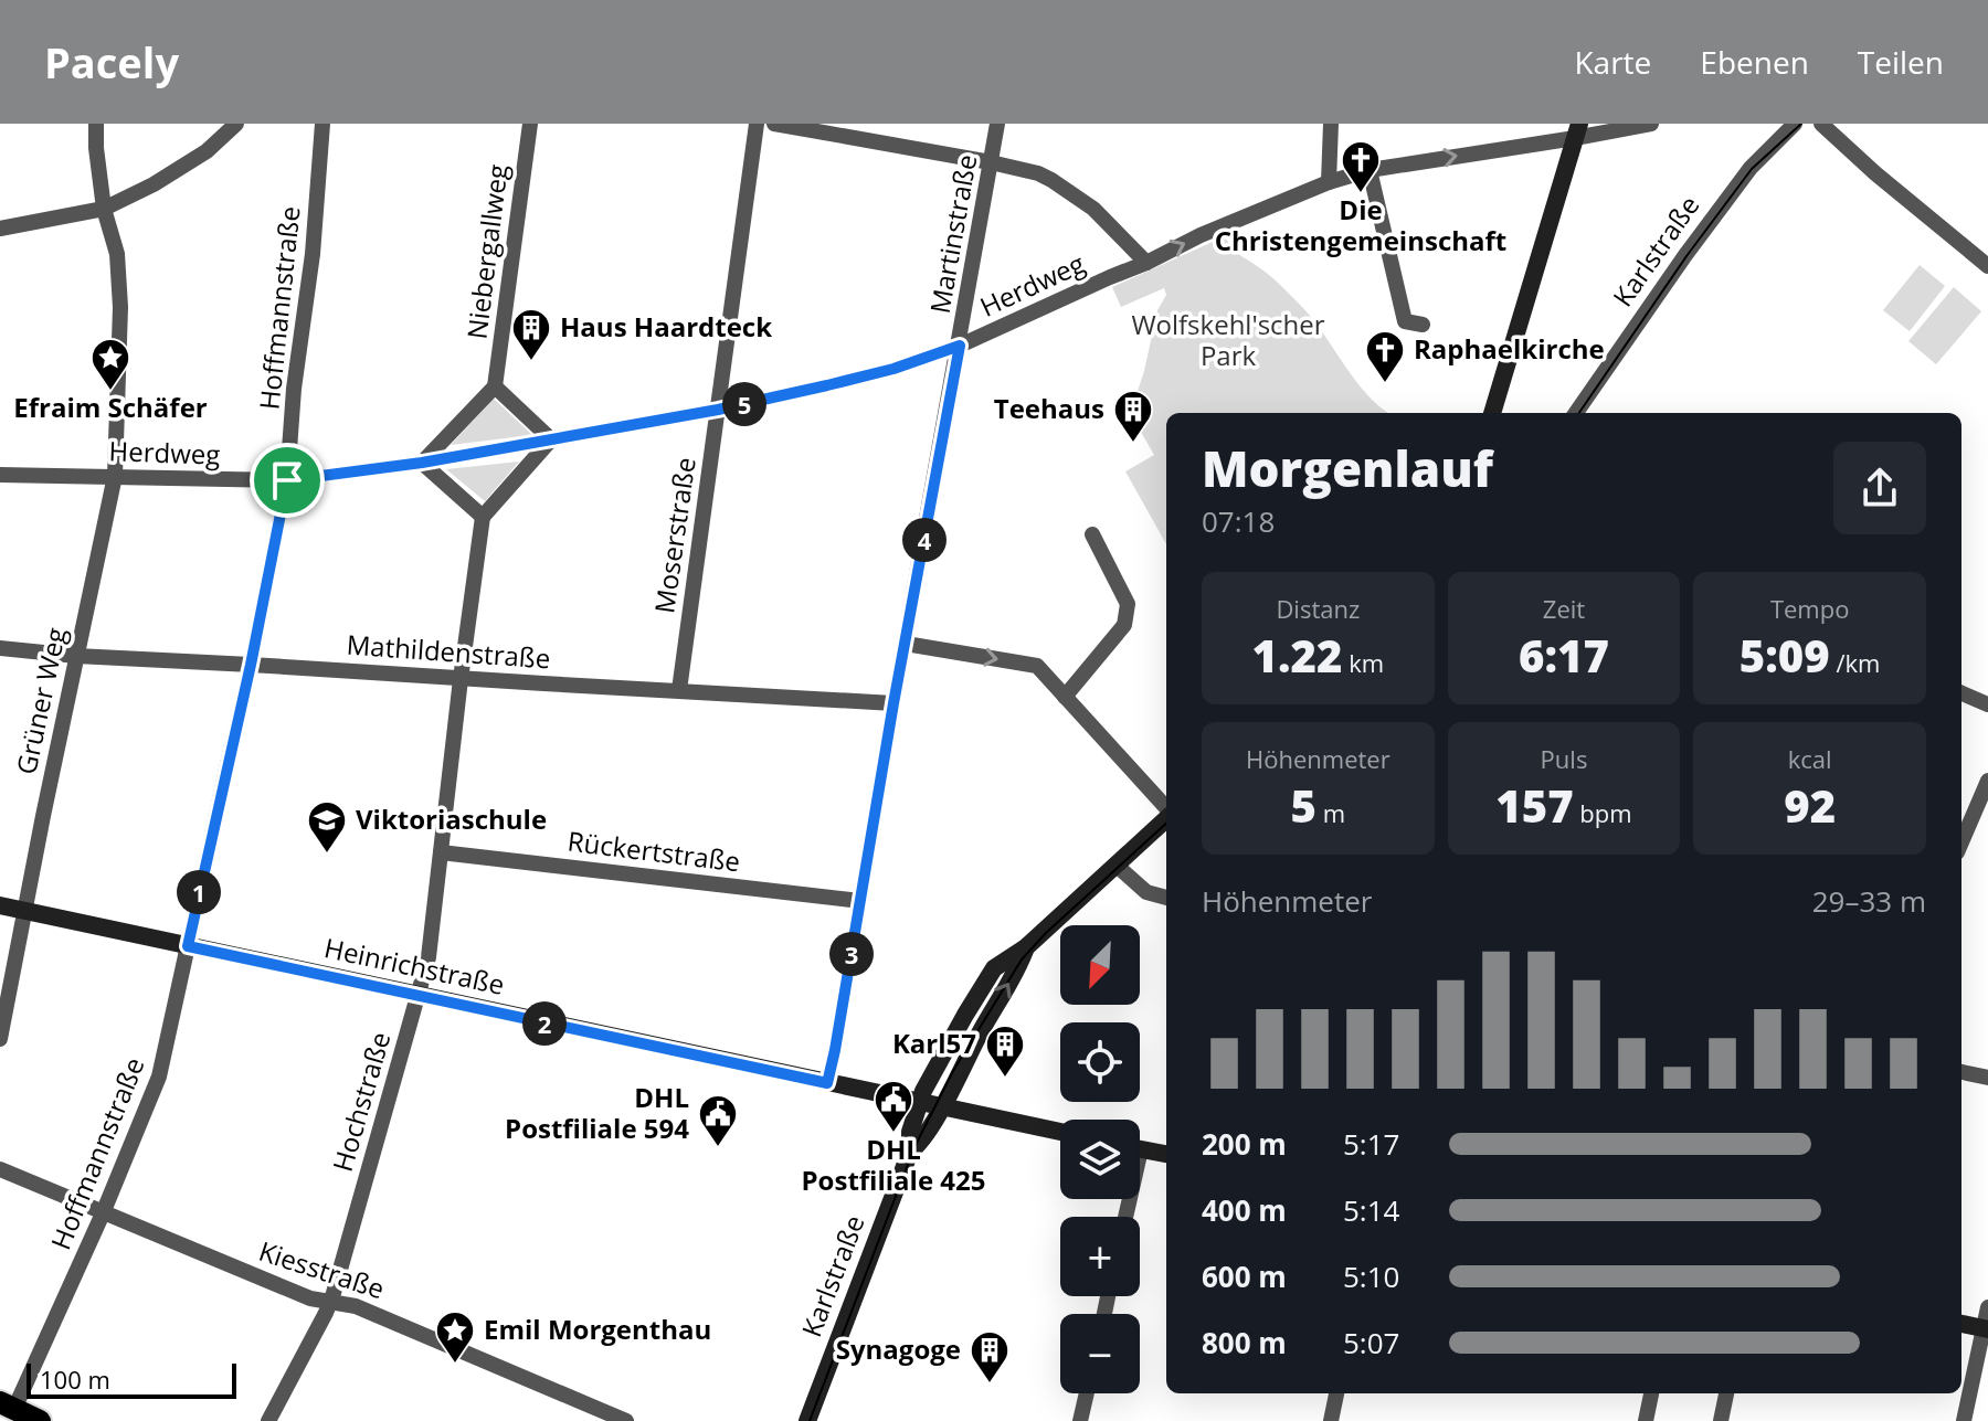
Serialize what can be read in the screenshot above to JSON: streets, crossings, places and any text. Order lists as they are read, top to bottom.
{
  "streets": {
    "main road": ["Karlstraße", "Heinrichstraße"],
    "street": [
      "Martinstraße",
      "Niebergallweg",
      "Herdweg",
      "Hoffmannstraße",
      "Moserstraße",
      "Mathildenstraße",
      "Grüner Weg",
      "Rückertstraße",
      "Hochstraße",
      "Kiesstraße"
    ]
  },
  "crossings": [
    ["Martinstraße", "Herdweg"],
    ["Martinstraße", "Mathildenstraße"],
    ["Martinstraße", "Rückertstraße"],
    ["Martinstraße", "Heinrichstraße"],
    ["Karlstraße", "Heinrichstraße"],
    ["Herdweg", "Hoffmannstraße"],
    ["Herdweg", "Moserstraße"],
    ["Herdweg", "Grüner Weg"],
    ["Hoffmannstraße", "Mathildenstraße"],
    ["Hoffmannstraße", "Heinrichstraße"],
    ["Hoffmannstraße", "Kiesstraße"],
    ["Moserstraße", "Mathildenstraße"],
    ["Mathildenstraße", "Grüner Weg"],
    ["Mathildenstraße", "Hochstraße"],
    ["Grüner Weg", "Heinrichstraße"],
    ["Rückertstraße", "Hochstraße"],
    ["Heinrichstraße", "Hochstraße"],
    ["Hochstraße", "Kiesstraße"]
  ],
  "parks": ["Wolfskehl'scher Park"],
  "places": {
    "church": ["Die Christengemeinschaft", "Raphaelkirche"],
    "building": [
      "Haus Haardteck",
      "Teehaus",
      "Karl57",
      "Synagoge"
    ],
    "place": ["Efraim Schäfer", "Emil Morgenthau"],
    "school or university": ["Viktoriaschule"],
    "public building": ["DHL Postfiliale 425", "DHL Postfiliale 594"]
  },
  "scale_bar": "100 m",
  "north": "bottom left",
  "page": {
    "header": "Pacely",
    "nav": ["Karte", "Ebenen", "Teilen"],
    "pins": [
      "5",
      "4",
      "1",
      "3",
      "2"
    ],
    "heading": ["Morgenlauf", "07:18"],
    "stats": [
      ["Distanz", "1.22 km"],
      ["Zeit", "6:17"],
      ["Tempo", "5:09 /km"],
      ["Höhenmeter", "5 m"],
      ["Puls", "157 bpm"],
      ["kcal", "92"]
    ],
    "chart": ["Höhenmeter", "29–33 m"],
    "map_buttons": ["+", "−"],
    "list": [
      {
        "name": "200 m",
        "note": "5:17"
      },
      {
        "name": "400 m",
        "note": "5:14"
      },
      {
        "name": "600 m",
        "note": "5:10"
      },
      {
        "name": "800 m",
        "note": "5:07"
      }
    ],
    "scale": "100 m"
  }
}
